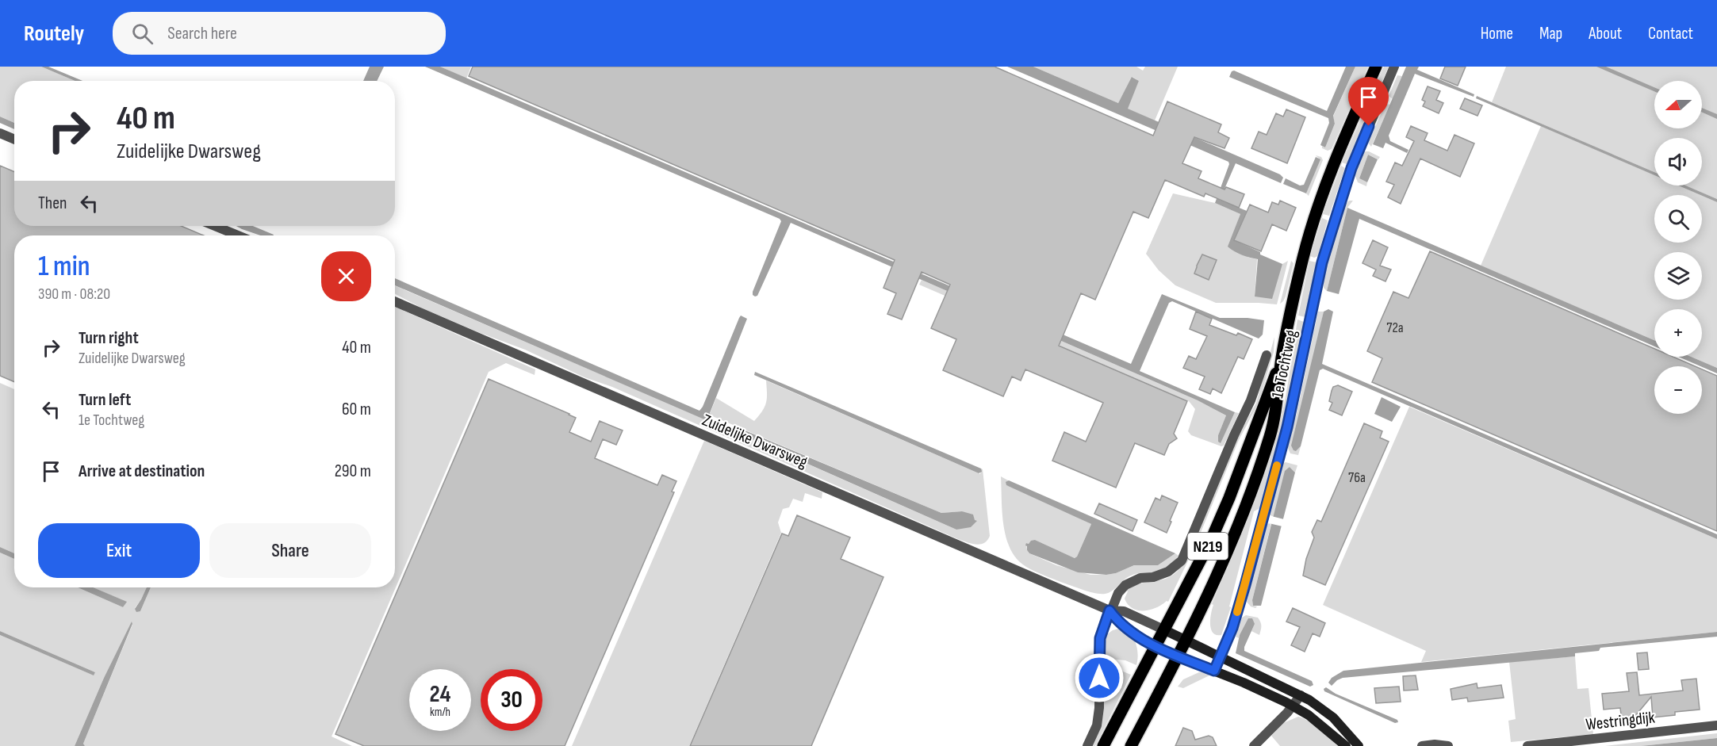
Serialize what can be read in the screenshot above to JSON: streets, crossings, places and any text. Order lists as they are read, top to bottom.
{
  "streets": {
    "main road": ["1e Tochtweg", "N219"],
    "street": ["Zuidelijke Dwarsweg", "Westringdijk"]
  },
  "crossings": [
    ["1e Tochtweg", "Zuidelijke Dwarsweg"],
    ["1e Tochtweg", "N219"],
    ["Zuidelijke Dwarsweg", "N219"]
  ],
  "house_numbers": ["72a", "76a"],
  "north": "left",
  "page": {
    "header": "Routely",
    "search": "Search here",
    "nav": [
      "Home",
      "Map",
      "About",
      "Contact"
    ],
    "map_buttons": ["+", "−"],
    "turn": ["40 m", "Zuidelijke Dwarsweg"],
    "then": "Then",
    "heading": ["1 min", "390 m · 08:20"],
    "list": [
      {
        "name": "Turn right",
        "note": "Zuidelijke Dwarsweg",
        "value": "40 m"
      },
      {
        "name": "Turn left",
        "note": "1e Tochtweg",
        "value": "60 m"
      },
      {
        "name": "Arrive at destination",
        "value": "290 m"
      }
    ],
    "buttons": ["Exit", "Share"],
    "speed": "24 km/h",
    "limit": "30"
  }
}
